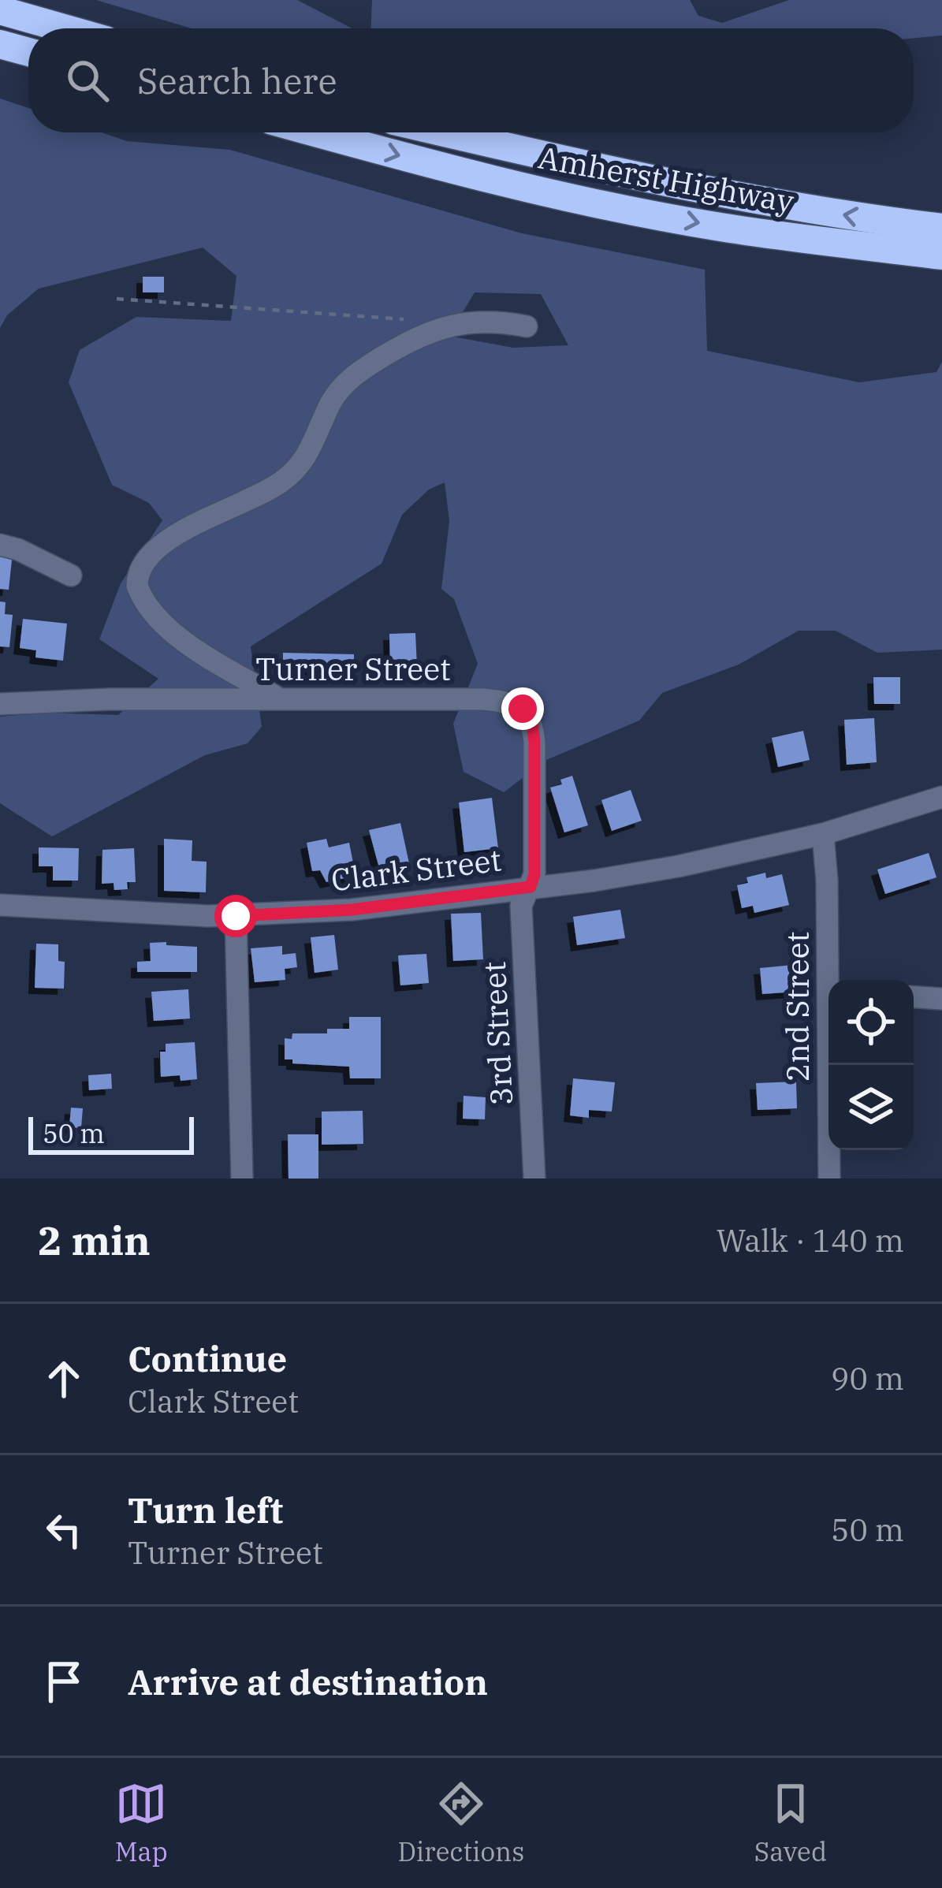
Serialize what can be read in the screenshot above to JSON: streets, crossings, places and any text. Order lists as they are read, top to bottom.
{
  "streets": {
    "highway": ["Amherst Highway"],
    "street": [
      "Turner Street",
      "Clark Street",
      "2nd Street",
      "3rd Street"
    ]
  },
  "crossings": [
    ["Turner Street", "Clark Street"],
    ["Turner Street", "3rd Street"],
    ["Clark Street", "2nd Street"],
    ["Clark Street", "3rd Street"]
  ],
  "scale_bar": "50 m",
  "page": {
    "search": "Search here",
    "scale": "50 m",
    "heading": ["2 min", "Walk · 140 m"],
    "list": [
      ["Continue", "Clark Street", "90 m"],
      ["Turn left", "Turner Street", "50 m"],
      "Arrive at destination"
    ],
    "nav": ["Map", "Directions", "Saved"]
  }
}
